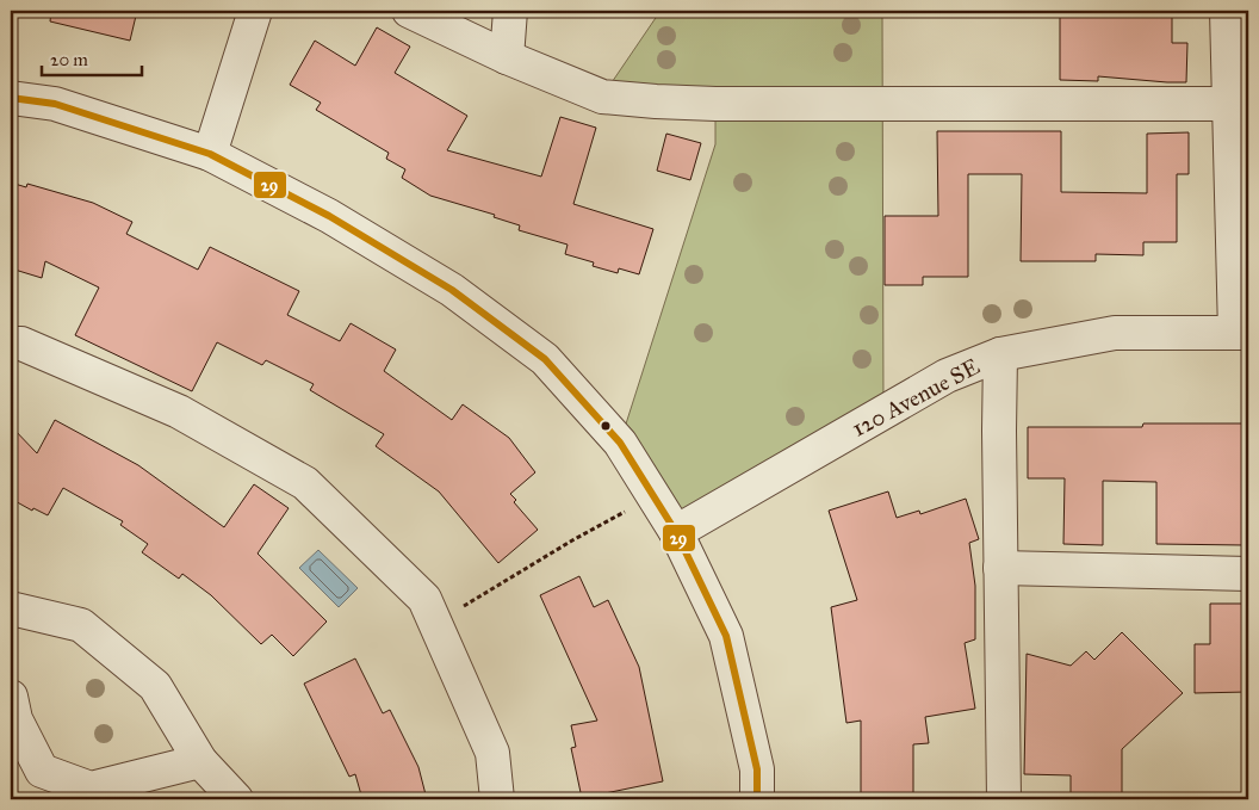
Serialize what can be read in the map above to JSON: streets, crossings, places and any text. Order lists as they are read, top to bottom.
{
  "streets": {
    "street": ["120 Avenue SE"]
  },
  "lines": ["transit line 29"],
  "scale_bar": "20 m"
}
